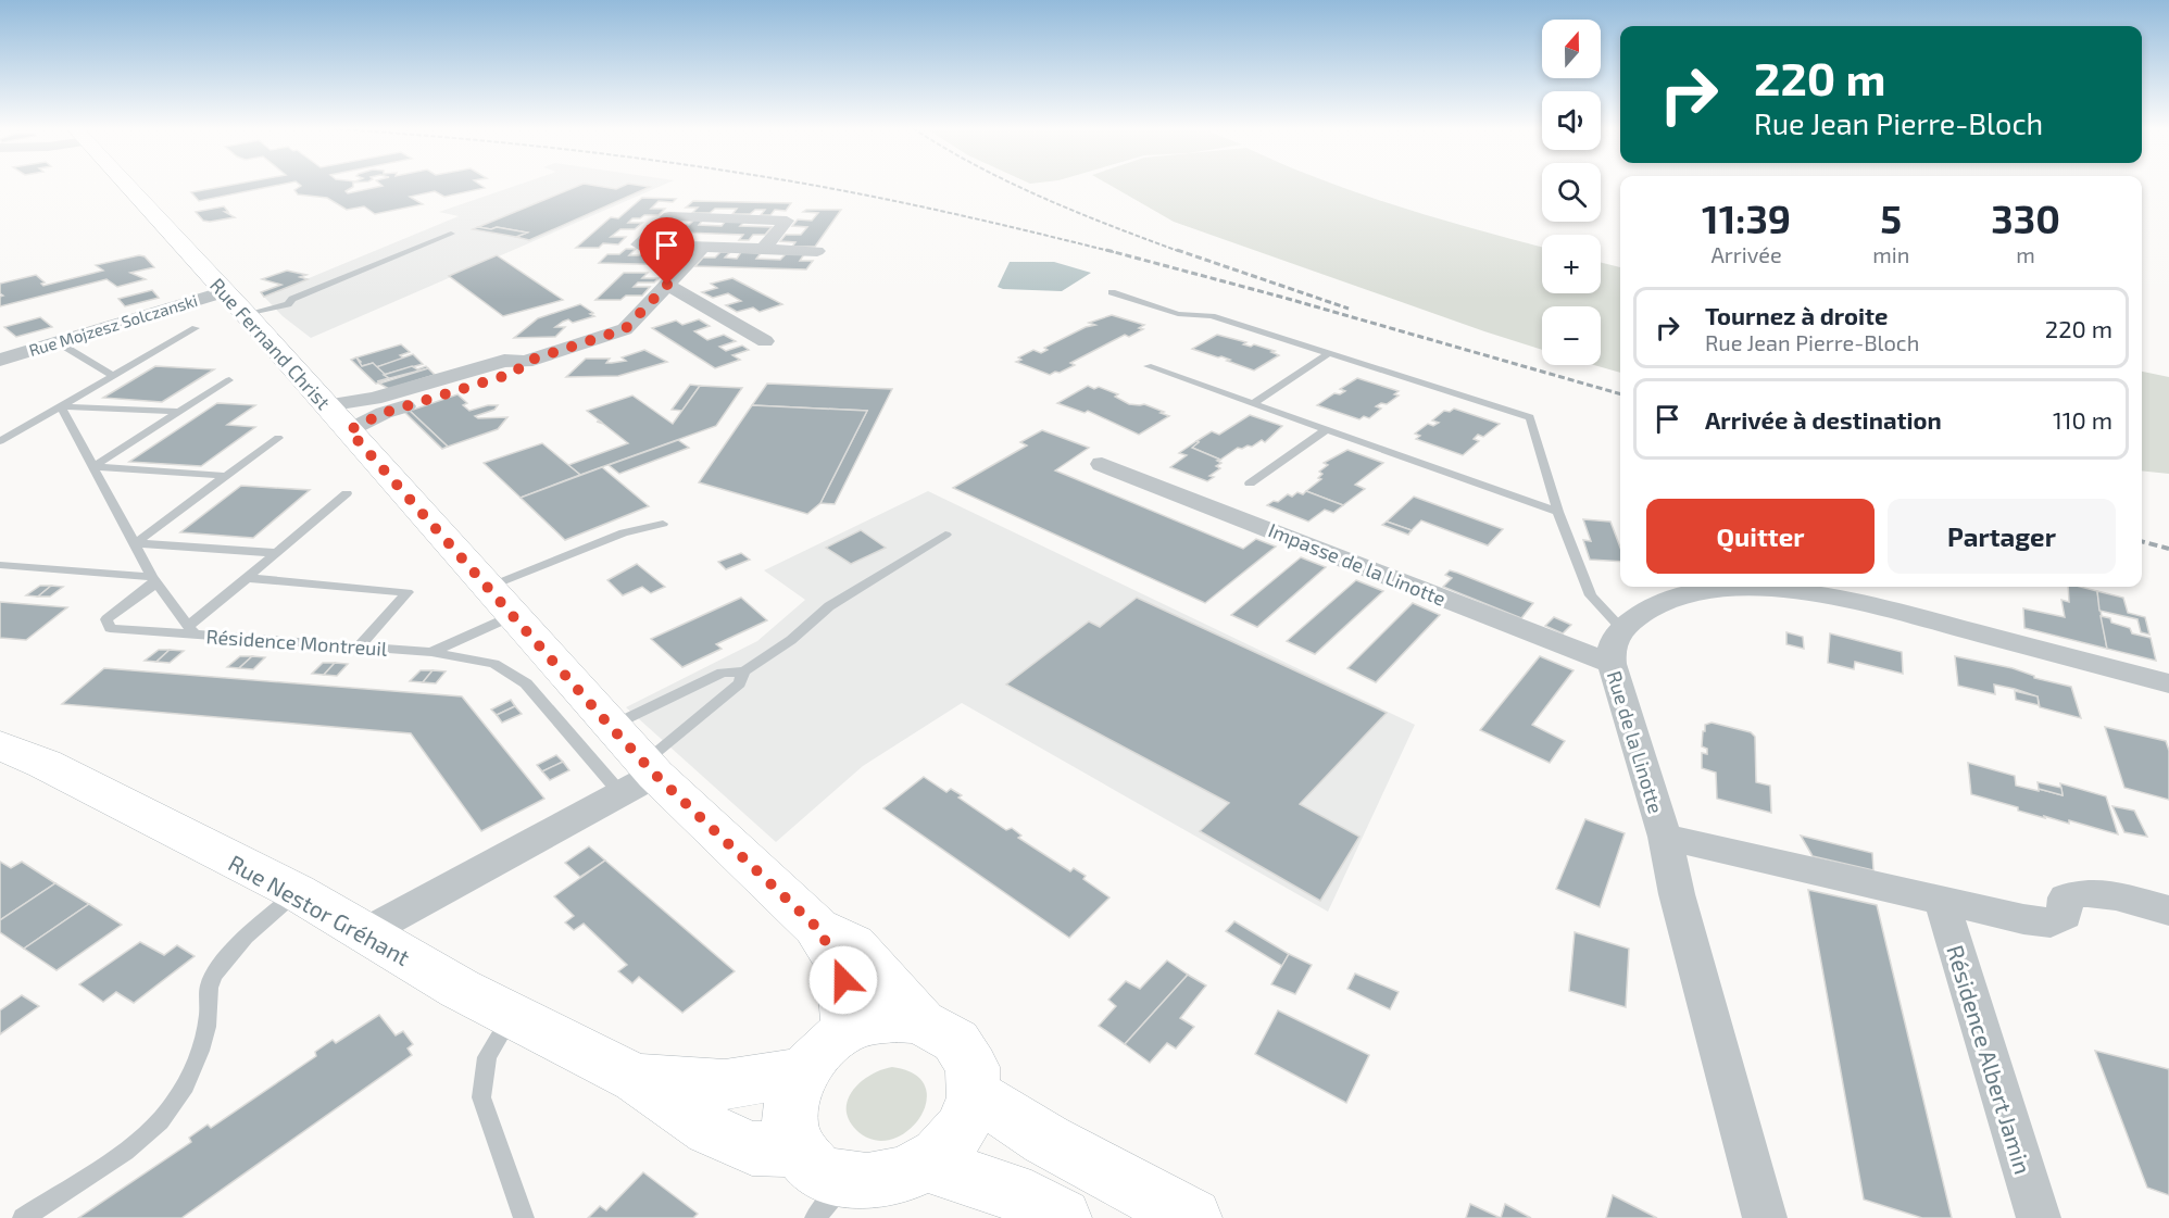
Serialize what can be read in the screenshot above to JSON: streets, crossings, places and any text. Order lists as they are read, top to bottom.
{
  "streets": {
    "main road": ["Rue Fernand Christ", "Rue Nestor Gréhant"],
    "street": [
      "Rue Mojzesz Solczanski",
      "Impasse de la Linotte",
      "Rue de la Linotte",
      "Résidence Albert Jamin"
    ],
    "lane": ["Résidence Montreuil"]
  },
  "crossings": [
    ["Rue Mojzesz Solczanski", "Rue Fernand Christ"],
    ["Rue Fernand Christ", "Résidence Montreuil"],
    ["Rue Fernand Christ", "Rue Nestor Gréhant"],
    ["Impasse de la Linotte", "Rue de la Linotte"]
  ],
  "north": "top",
  "page": {
    "map_buttons": ["+", "−"],
    "turn": ["220 m", "Rue Jean Pierre-Bloch"],
    "eta": [
      "11:39",
      "Arrivée",
      "5",
      "min",
      "330",
      "m"
    ],
    "list": [
      {
        "name": "Tournez à droite",
        "note": "Rue Jean Pierre-Bloch",
        "value": "220 m"
      },
      {
        "name": "Arrivée à destination",
        "value": "110 m"
      }
    ],
    "buttons": ["Quitter", "Partager"]
  }
}
